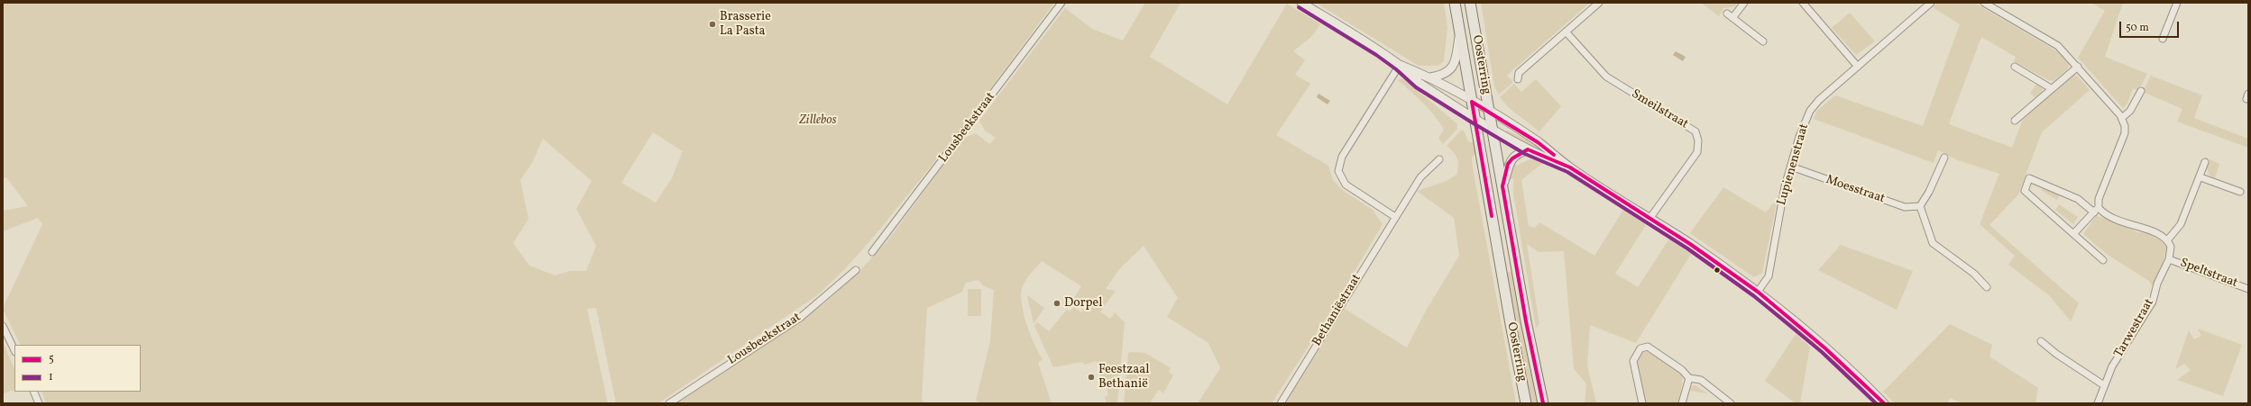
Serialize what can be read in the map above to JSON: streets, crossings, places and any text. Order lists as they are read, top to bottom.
{
  "streets": {
    "main road": ["Oosterring"],
    "street": [
      "Smeilstraat",
      "Lousbeekstraat",
      "Lupienenstraat",
      "Moesstraat",
      "Speltstraat",
      "Bethaniëstraat",
      "Tarwestraat"
    ]
  },
  "crossings": [
    ["Lupienenstraat", "Moesstraat"],
    ["Speltstraat", "Tarwestraat"]
  ],
  "parks": ["Zillebos"],
  "places": ["Brasserie La Pasta", "Dorpel", "Feestzaal Bethanië"],
  "lines": ["transit line 1", "transit line 5"],
  "legend": ["5", "1"],
  "scale_bar": "50 m"
}
